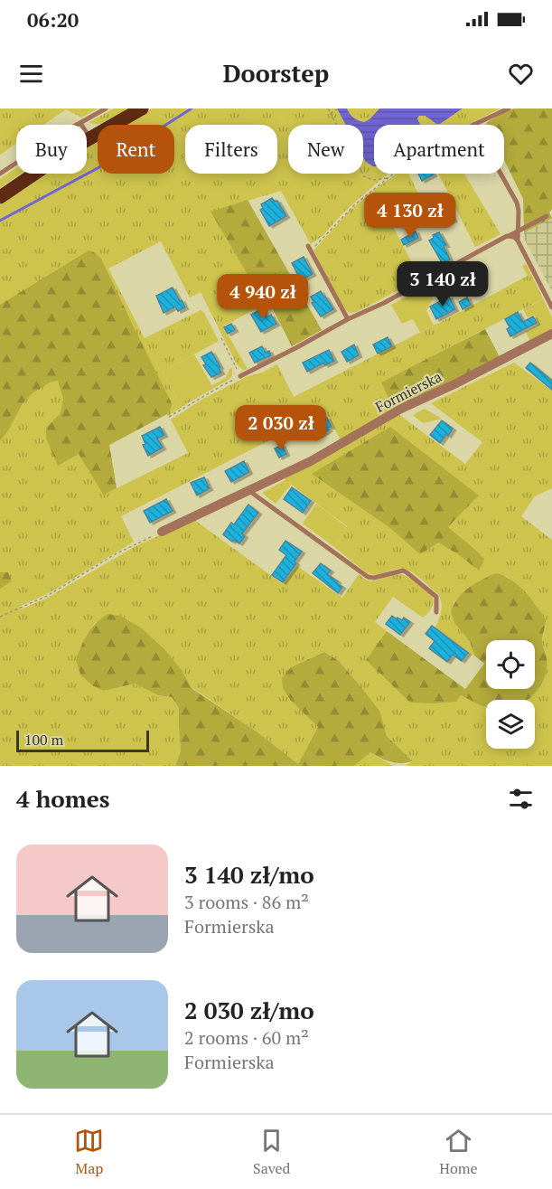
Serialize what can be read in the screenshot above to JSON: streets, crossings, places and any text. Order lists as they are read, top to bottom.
{
  "streets": {
    "street": ["Formierska"]
  },
  "scale_bar": "100 m",
  "page": {
    "status": "06:20",
    "header": "Doorstep",
    "chip": [
      "Buy",
      "Rent",
      "Filters",
      "New",
      "Apartment"
    ],
    "price": [
      "4 130 zł",
      "3 140 zł",
      "4 940 zł",
      "2 030 zł"
    ],
    "scale": "100 m",
    "heading": "4 homes",
    "list": [
      {
        "name": "3 140 zł/mo",
        "note": "3 rooms · 86 m² · Formierska"
      },
      {
        "name": "2 030 zł/mo",
        "note": "2 rooms · 60 m² · Formierska"
      }
    ],
    "tabs": ["Map", "Saved", "Home"]
  }
}
